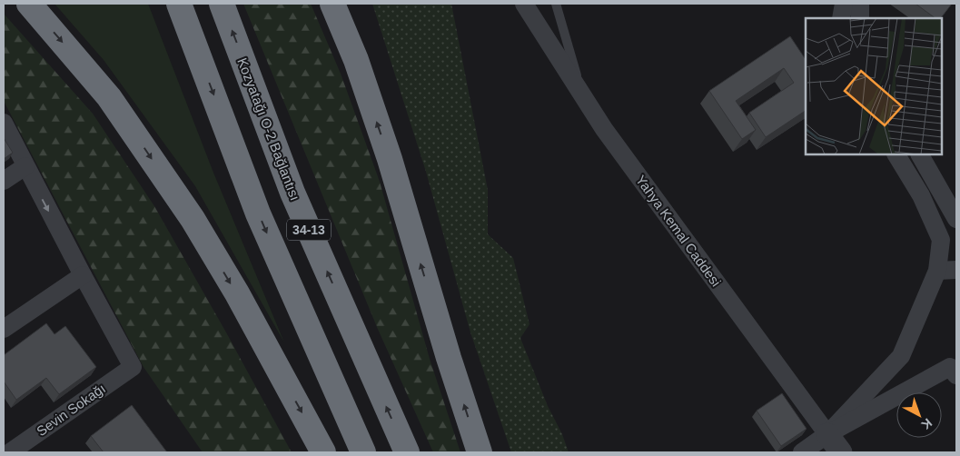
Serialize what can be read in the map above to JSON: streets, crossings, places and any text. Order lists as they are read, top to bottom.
{
  "streets": {
    "highway": ["Kozyatağı O-2 Bağlantısı", "34-13"],
    "street": ["Yahya Kemal Caddesi", "Sevin Sokağı"]
  },
  "north": "bottom right"
}
